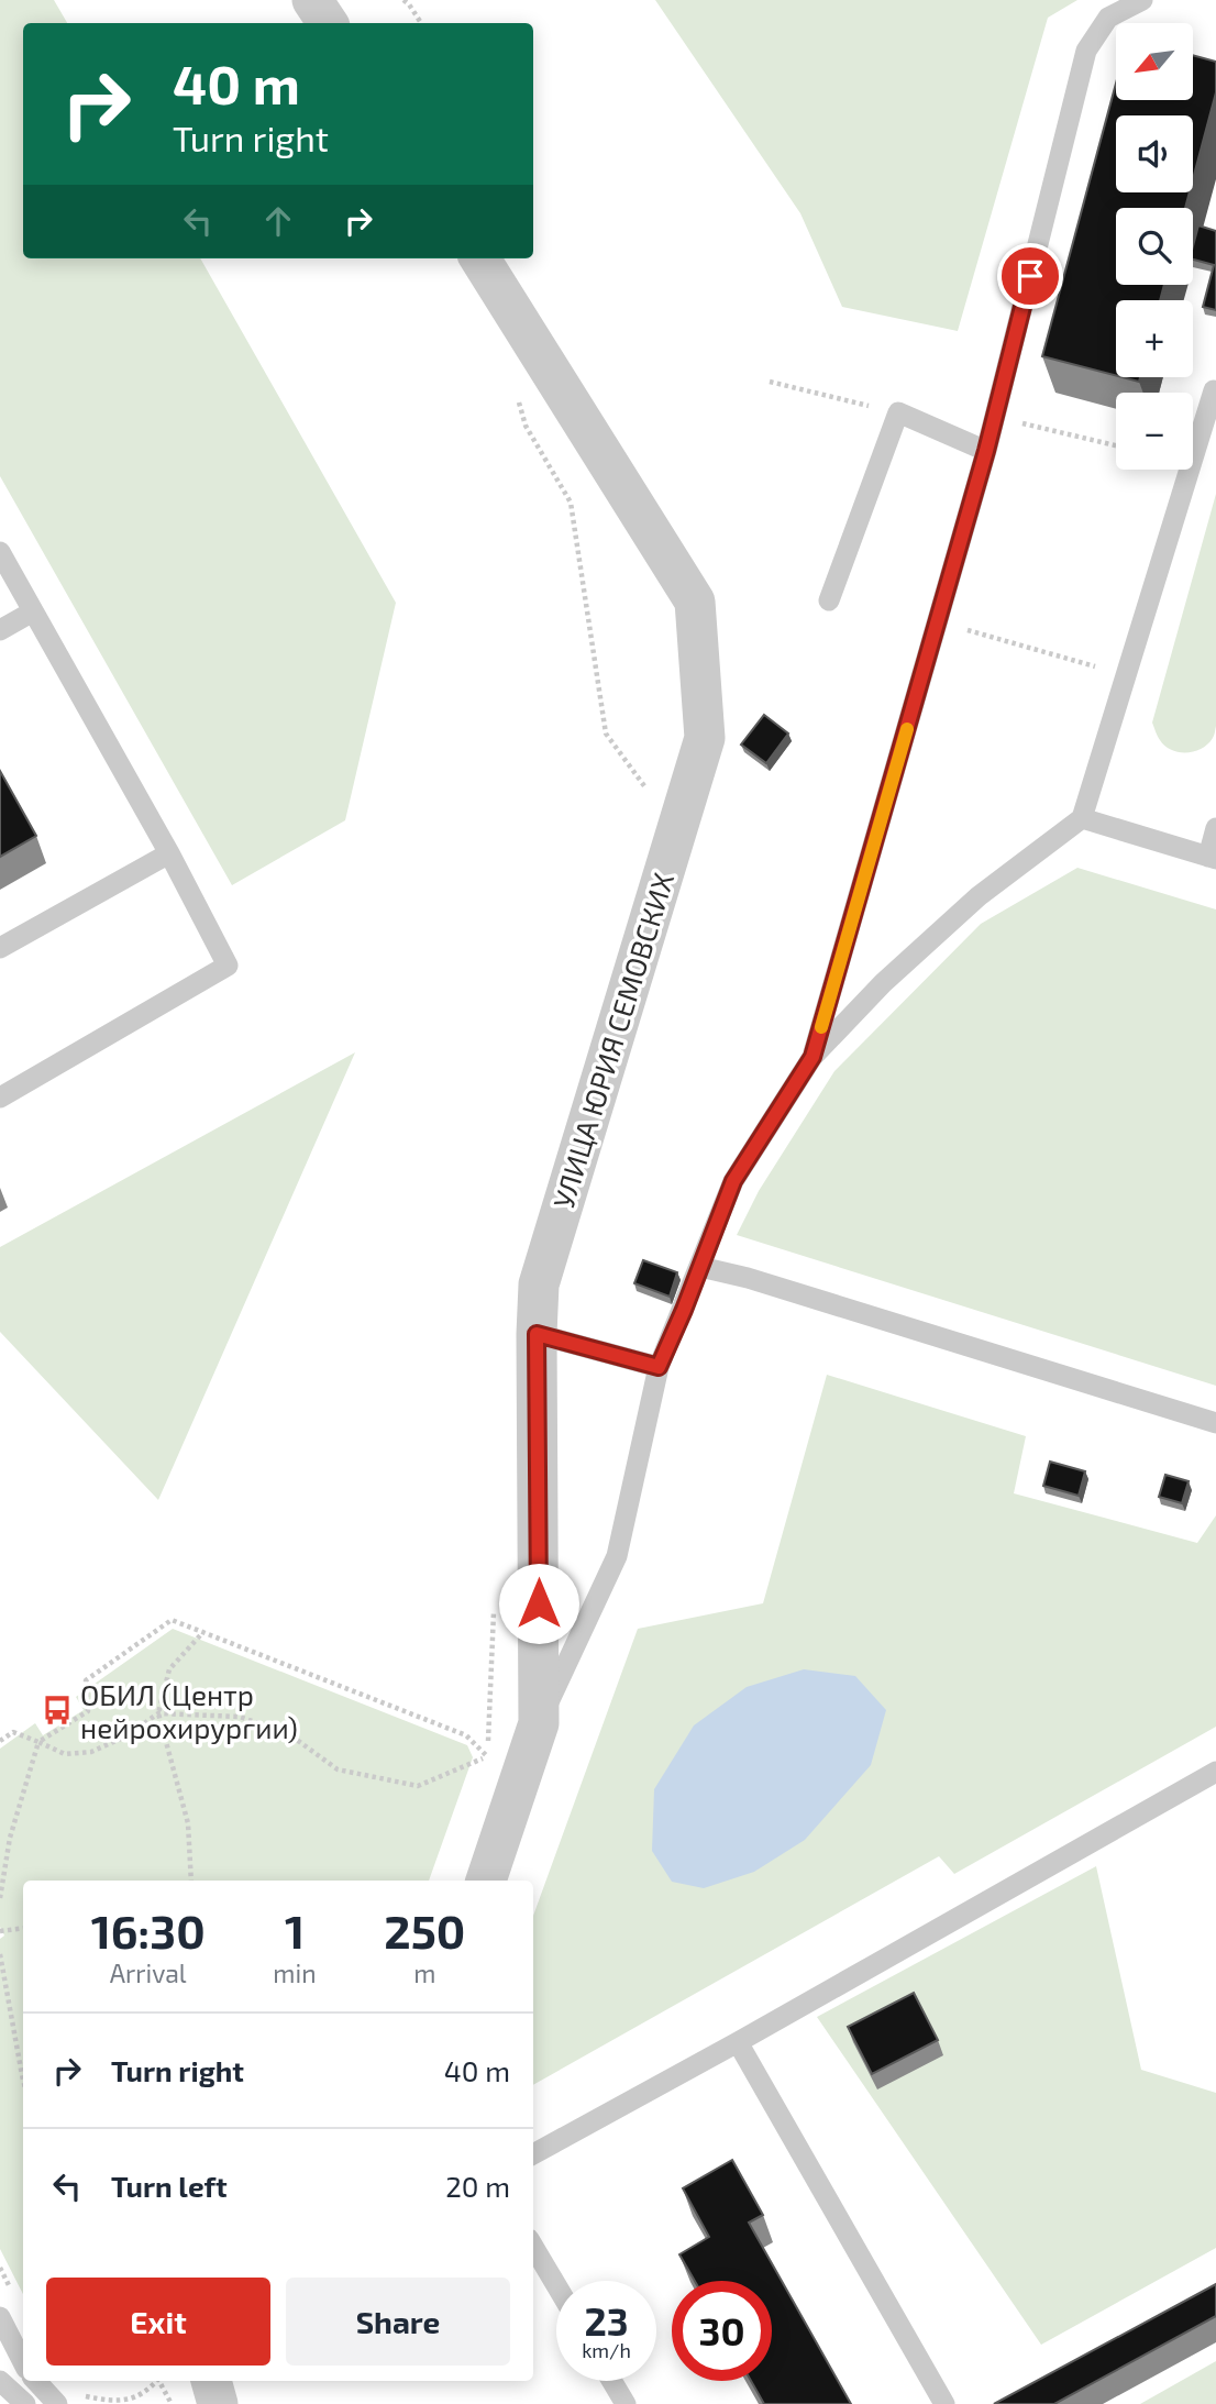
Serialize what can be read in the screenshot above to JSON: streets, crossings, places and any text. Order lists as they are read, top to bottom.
{
  "streets": {
    "street": ["УЛИЦА ЮРИЯ СЕМОВСКИХ"]
  },
  "places": {
    "bus stop": ["ОБИЛ (Центр нейрохирургии)"]
  },
  "north": "bottom left",
  "page": {
    "map_buttons": ["+", "−"],
    "turn": ["40 m", "Turn right"],
    "eta": [
      "16:30",
      "Arrival",
      "1",
      "min",
      "250",
      "m"
    ],
    "list": [
      {
        "name": "Turn right",
        "value": "40 m"
      },
      {
        "name": "Turn left",
        "value": "20 m"
      }
    ],
    "buttons": ["Exit", "Share"],
    "speed": "23 km/h",
    "limit": "30"
  }
}
